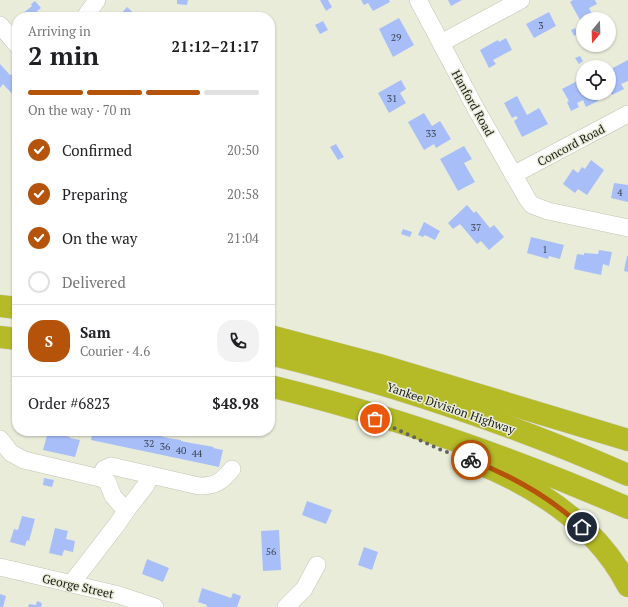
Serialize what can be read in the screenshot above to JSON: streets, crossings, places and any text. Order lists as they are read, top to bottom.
{
  "streets": {
    "highway": ["Yankee Division Highway"],
    "street": ["Hanford Road", "Concord Road", "George Street"]
  },
  "crossings": [
    ["Hanford Road", "Concord Road"]
  ],
  "house_numbers": [
    "3",
    "29",
    "31",
    "33",
    "4",
    "37",
    "1",
    "32",
    "36",
    "40",
    "44",
    "56"
  ],
  "north": "bottom",
  "page": {
    "heading": ["2 min", "Arriving in", "21:12–21:17"],
    "panel": [
      "Sam",
      "Courier · 4.6",
      "Order #6823",
      "$48.98"
    ],
    "bar": "On the way · 70 m",
    "list": [
      ["Confirmed", "20:50"],
      ["Preparing", "20:58"],
      ["On the way", "21:04"],
      "Delivered"
    ],
    "round": "S"
  }
}
